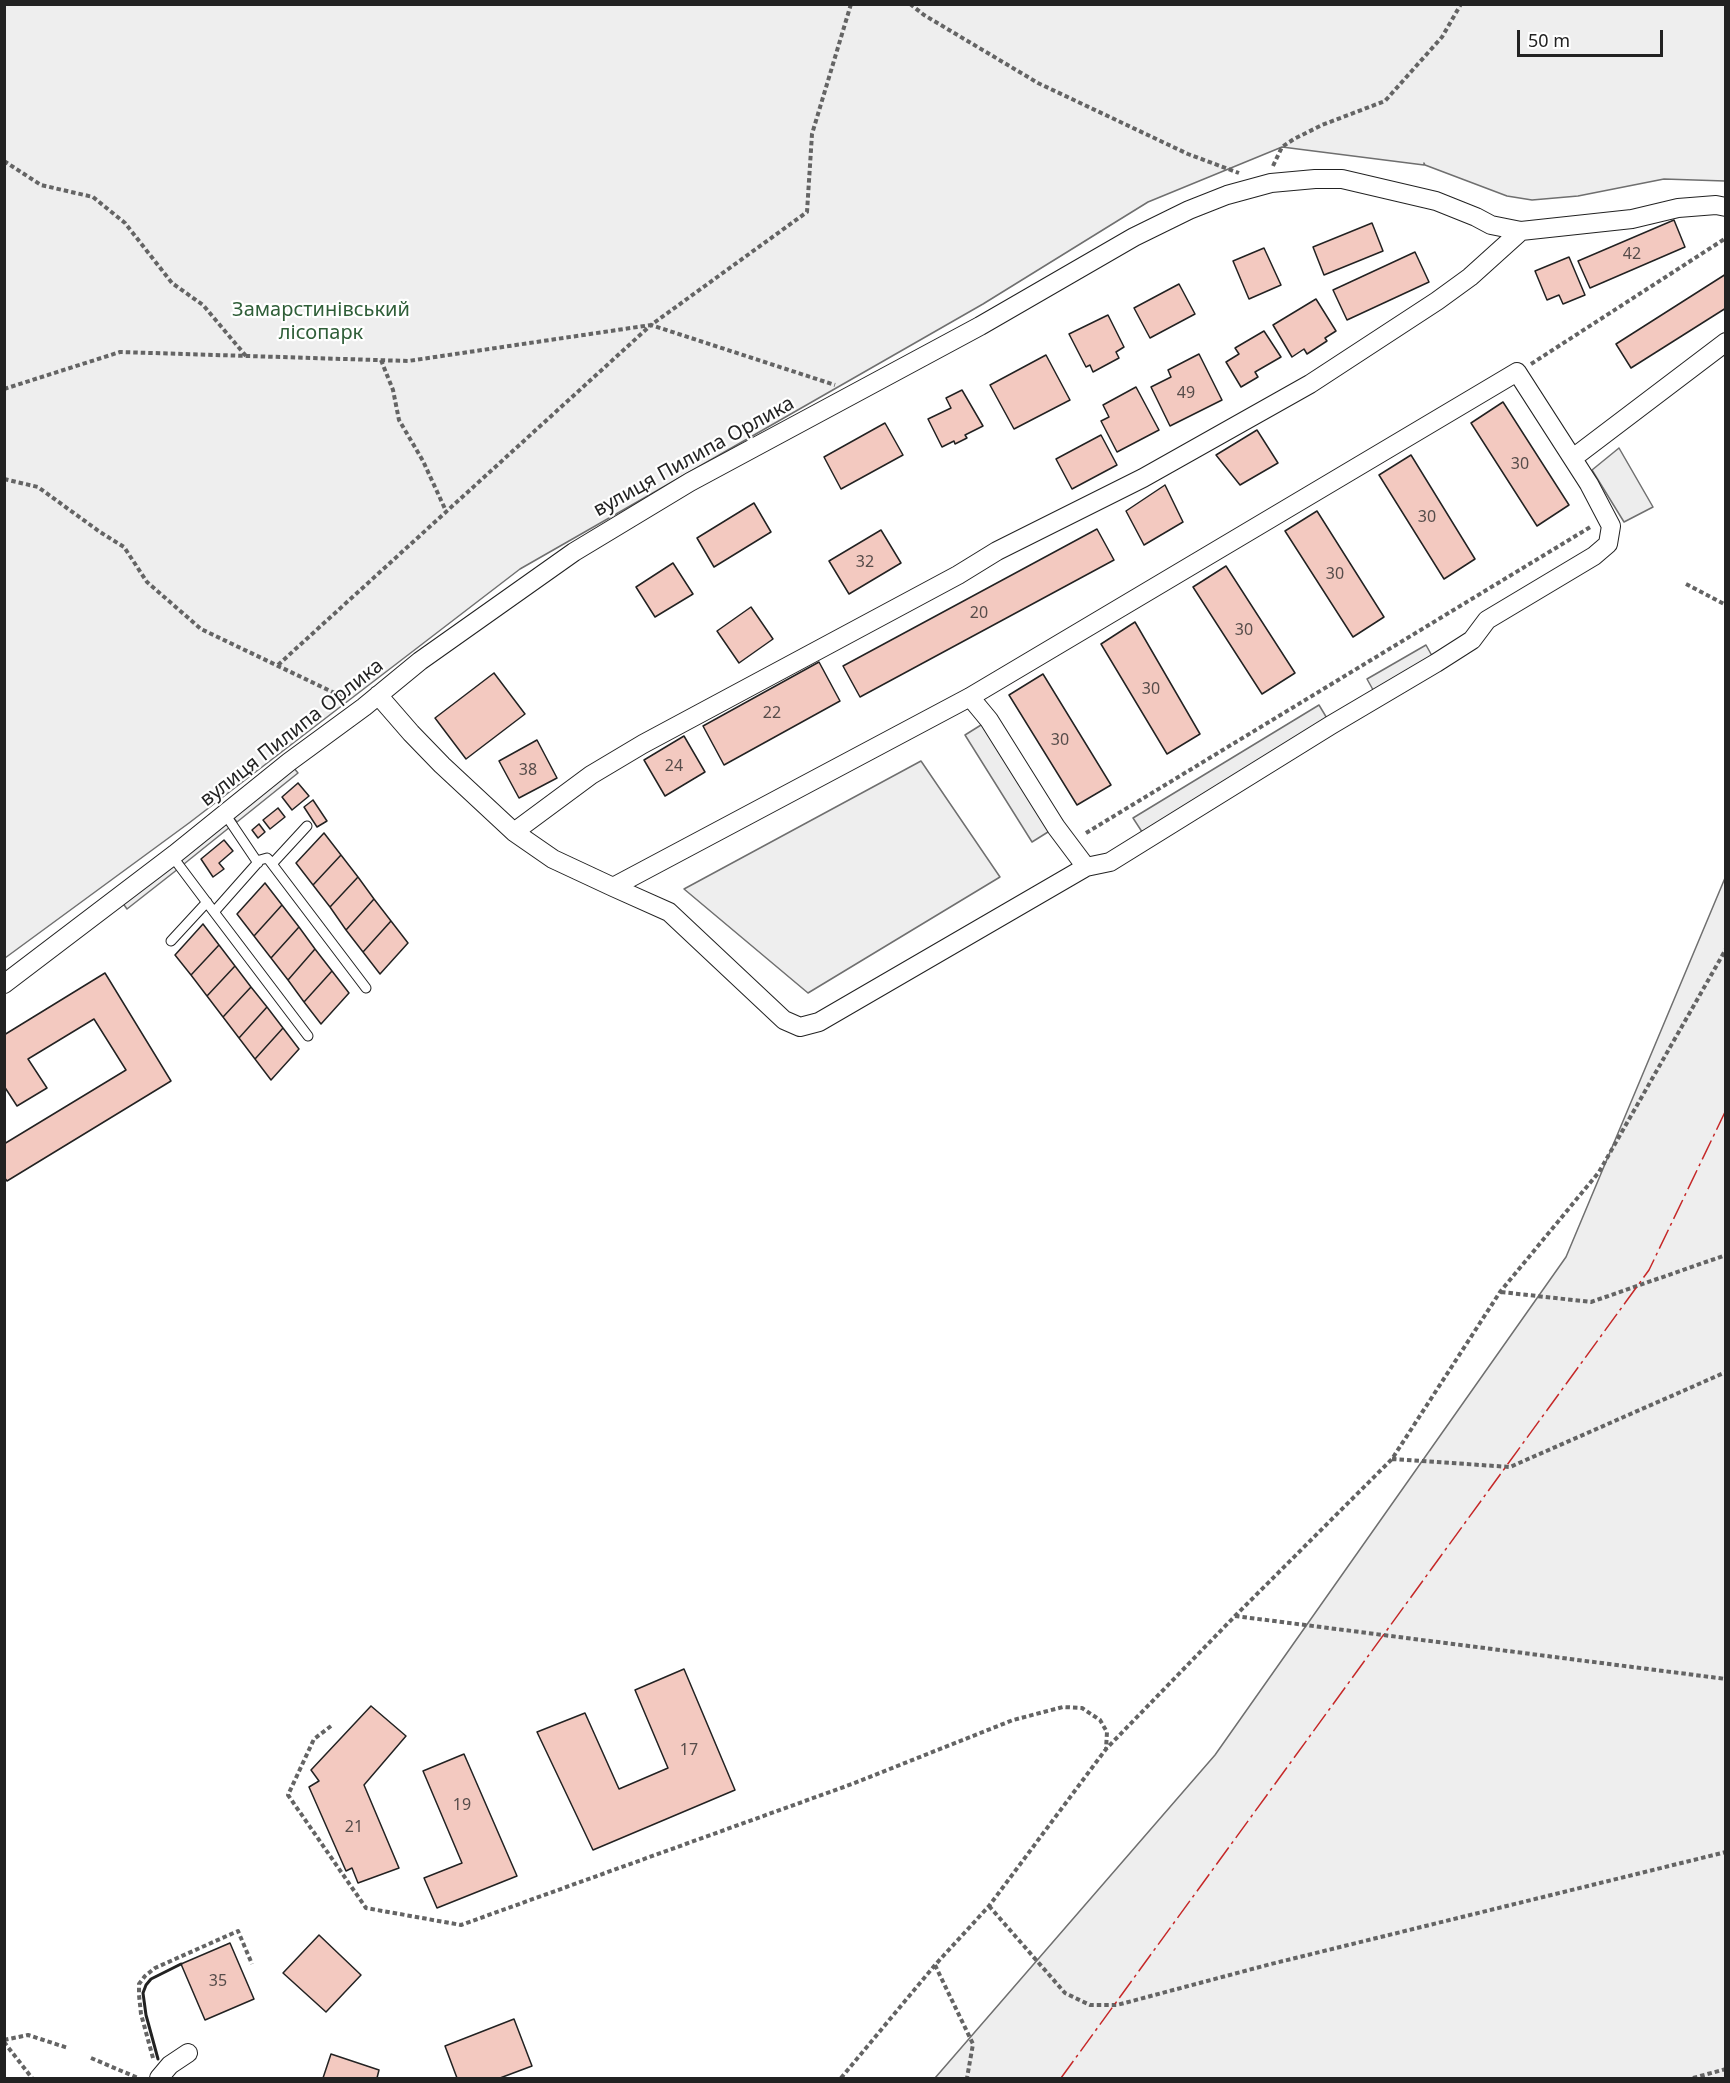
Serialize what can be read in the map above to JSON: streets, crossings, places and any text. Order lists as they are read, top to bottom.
{
  "streets": {
    "street": ["вулиця Пилипа Орлика"]
  },
  "parks": ["Замарстинівський лісопарк"],
  "house_numbers": [
    "42",
    "49",
    "30",
    "30",
    "32",
    "30",
    "20",
    "30",
    "30",
    "22",
    "30",
    "24",
    "38",
    "17",
    "19",
    "21",
    "35"
  ],
  "scale_bar": "50 m"
}
